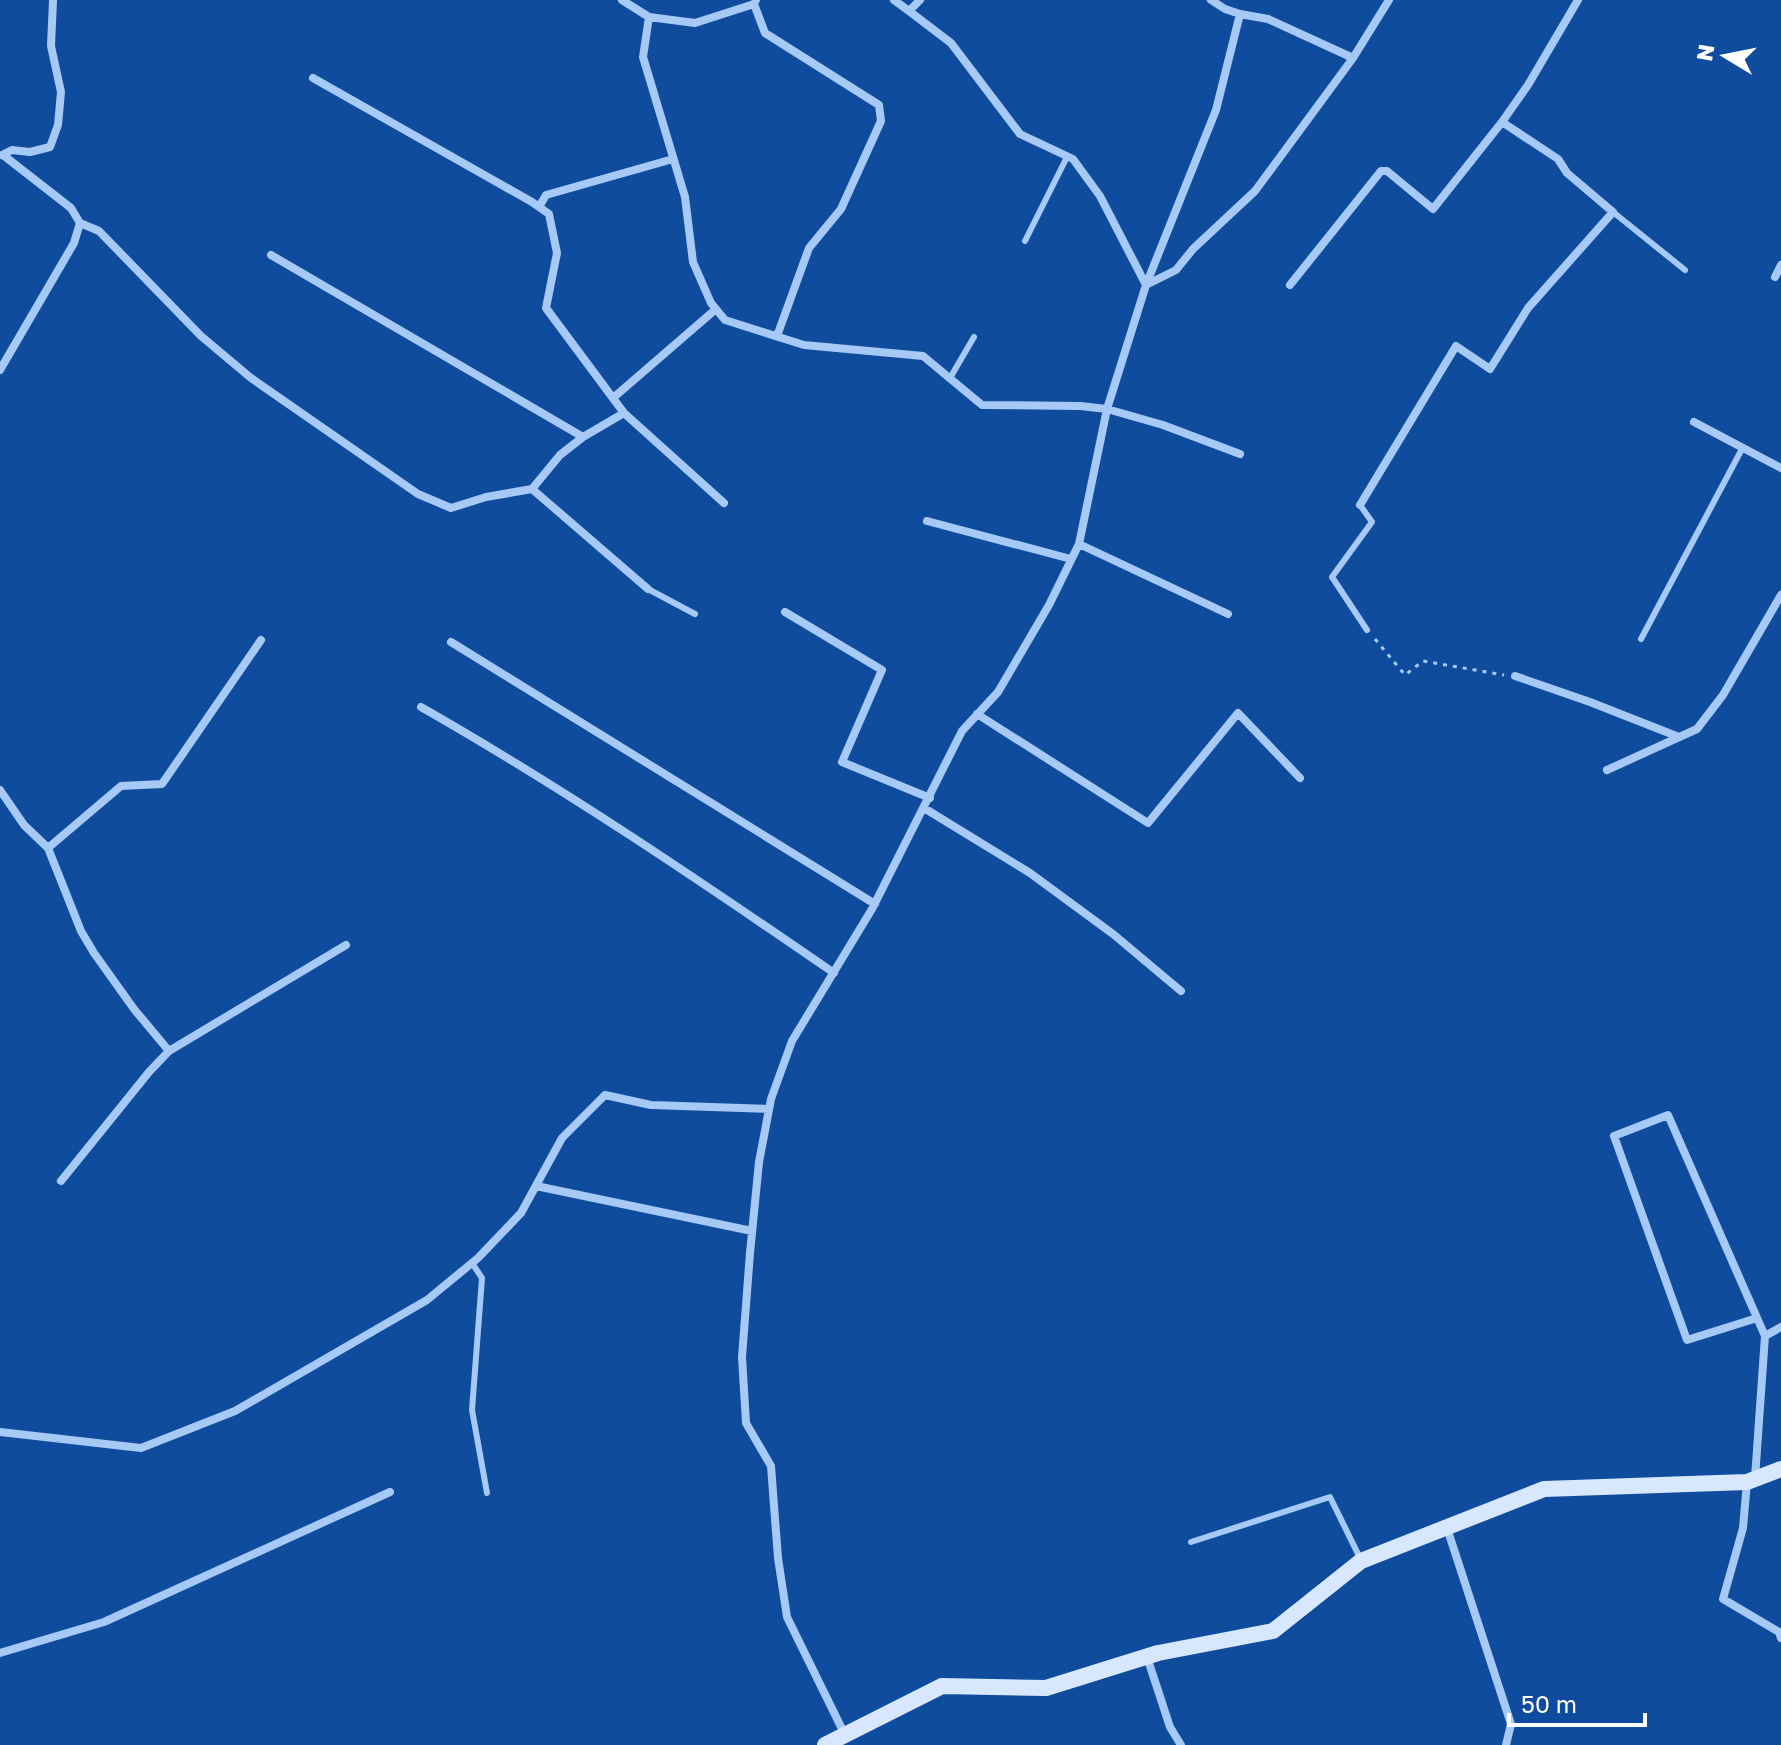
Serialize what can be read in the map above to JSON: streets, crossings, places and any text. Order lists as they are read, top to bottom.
{
  "scale_bar": "50 m",
  "north": "left"
}
